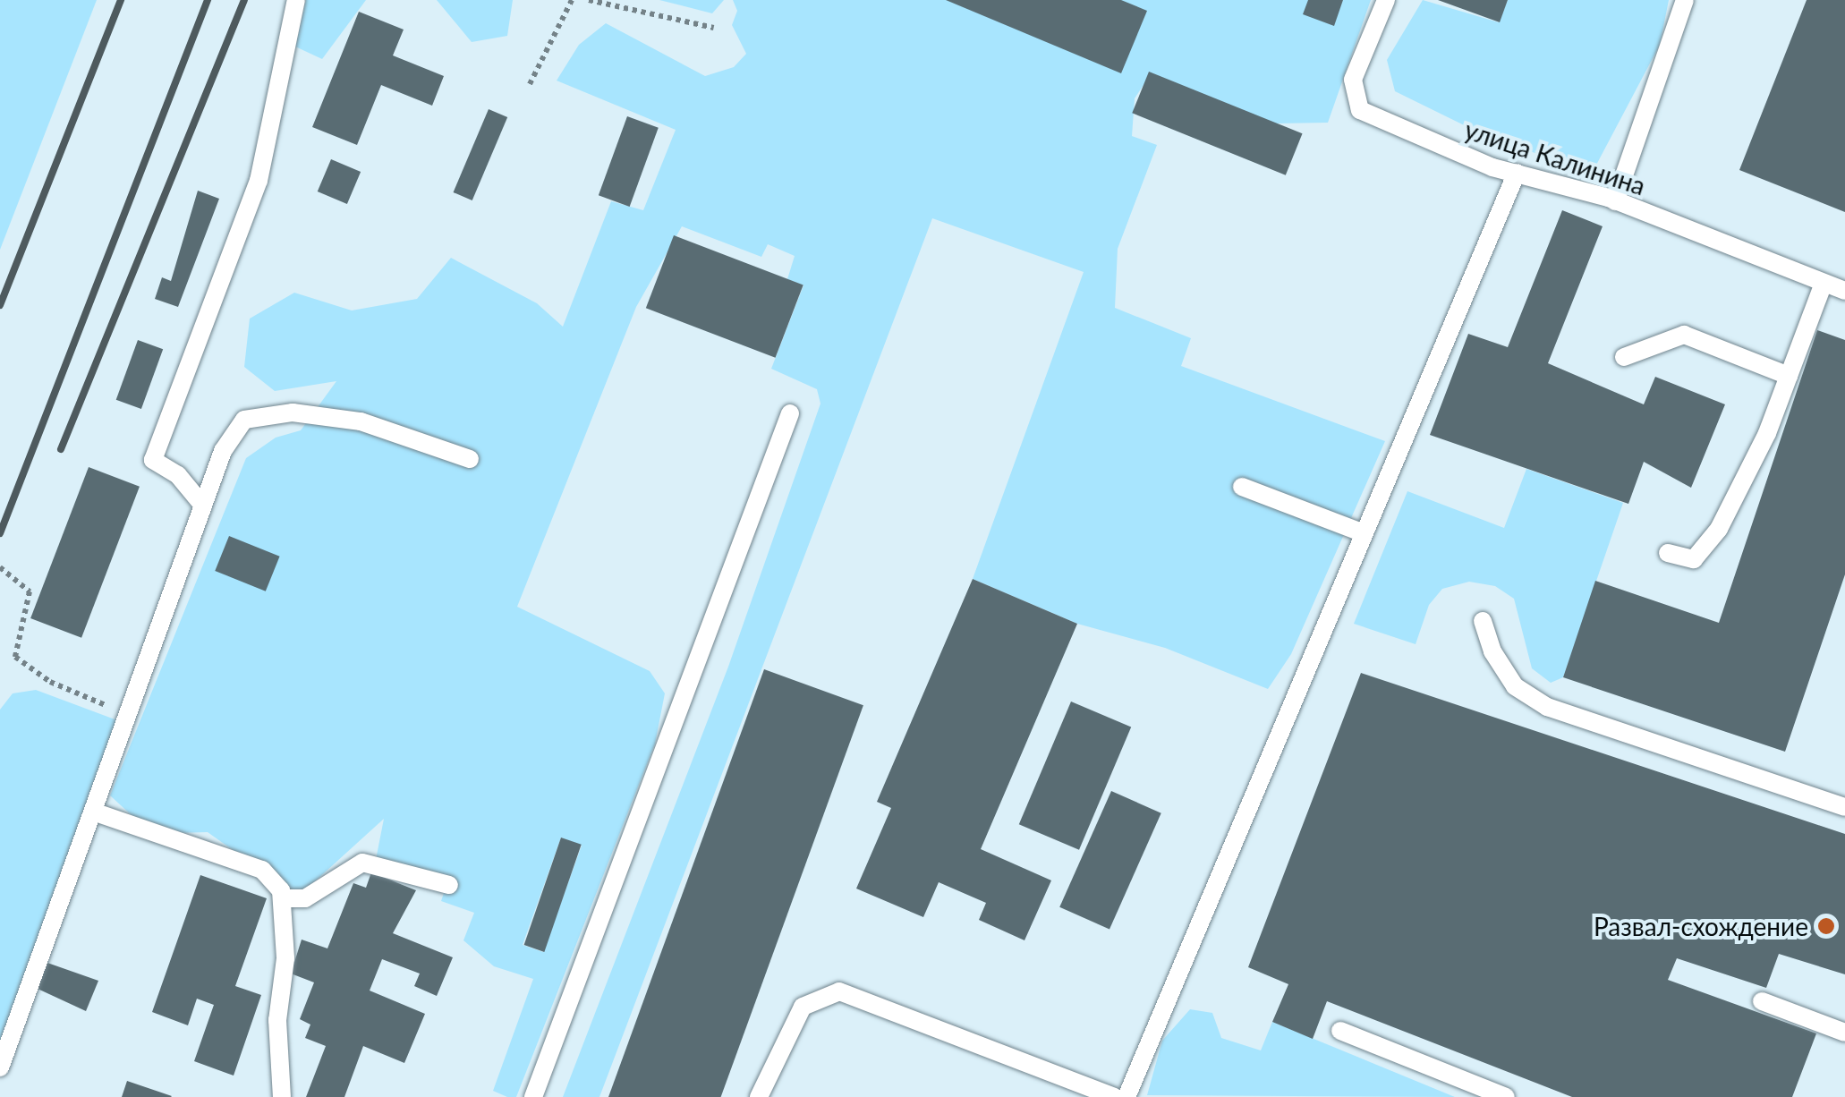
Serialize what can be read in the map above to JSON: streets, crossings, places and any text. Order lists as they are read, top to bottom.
{
  "streets": {
    "lane": ["улица Калинина"]
  },
  "places": ["Развал-схождение"]
}
